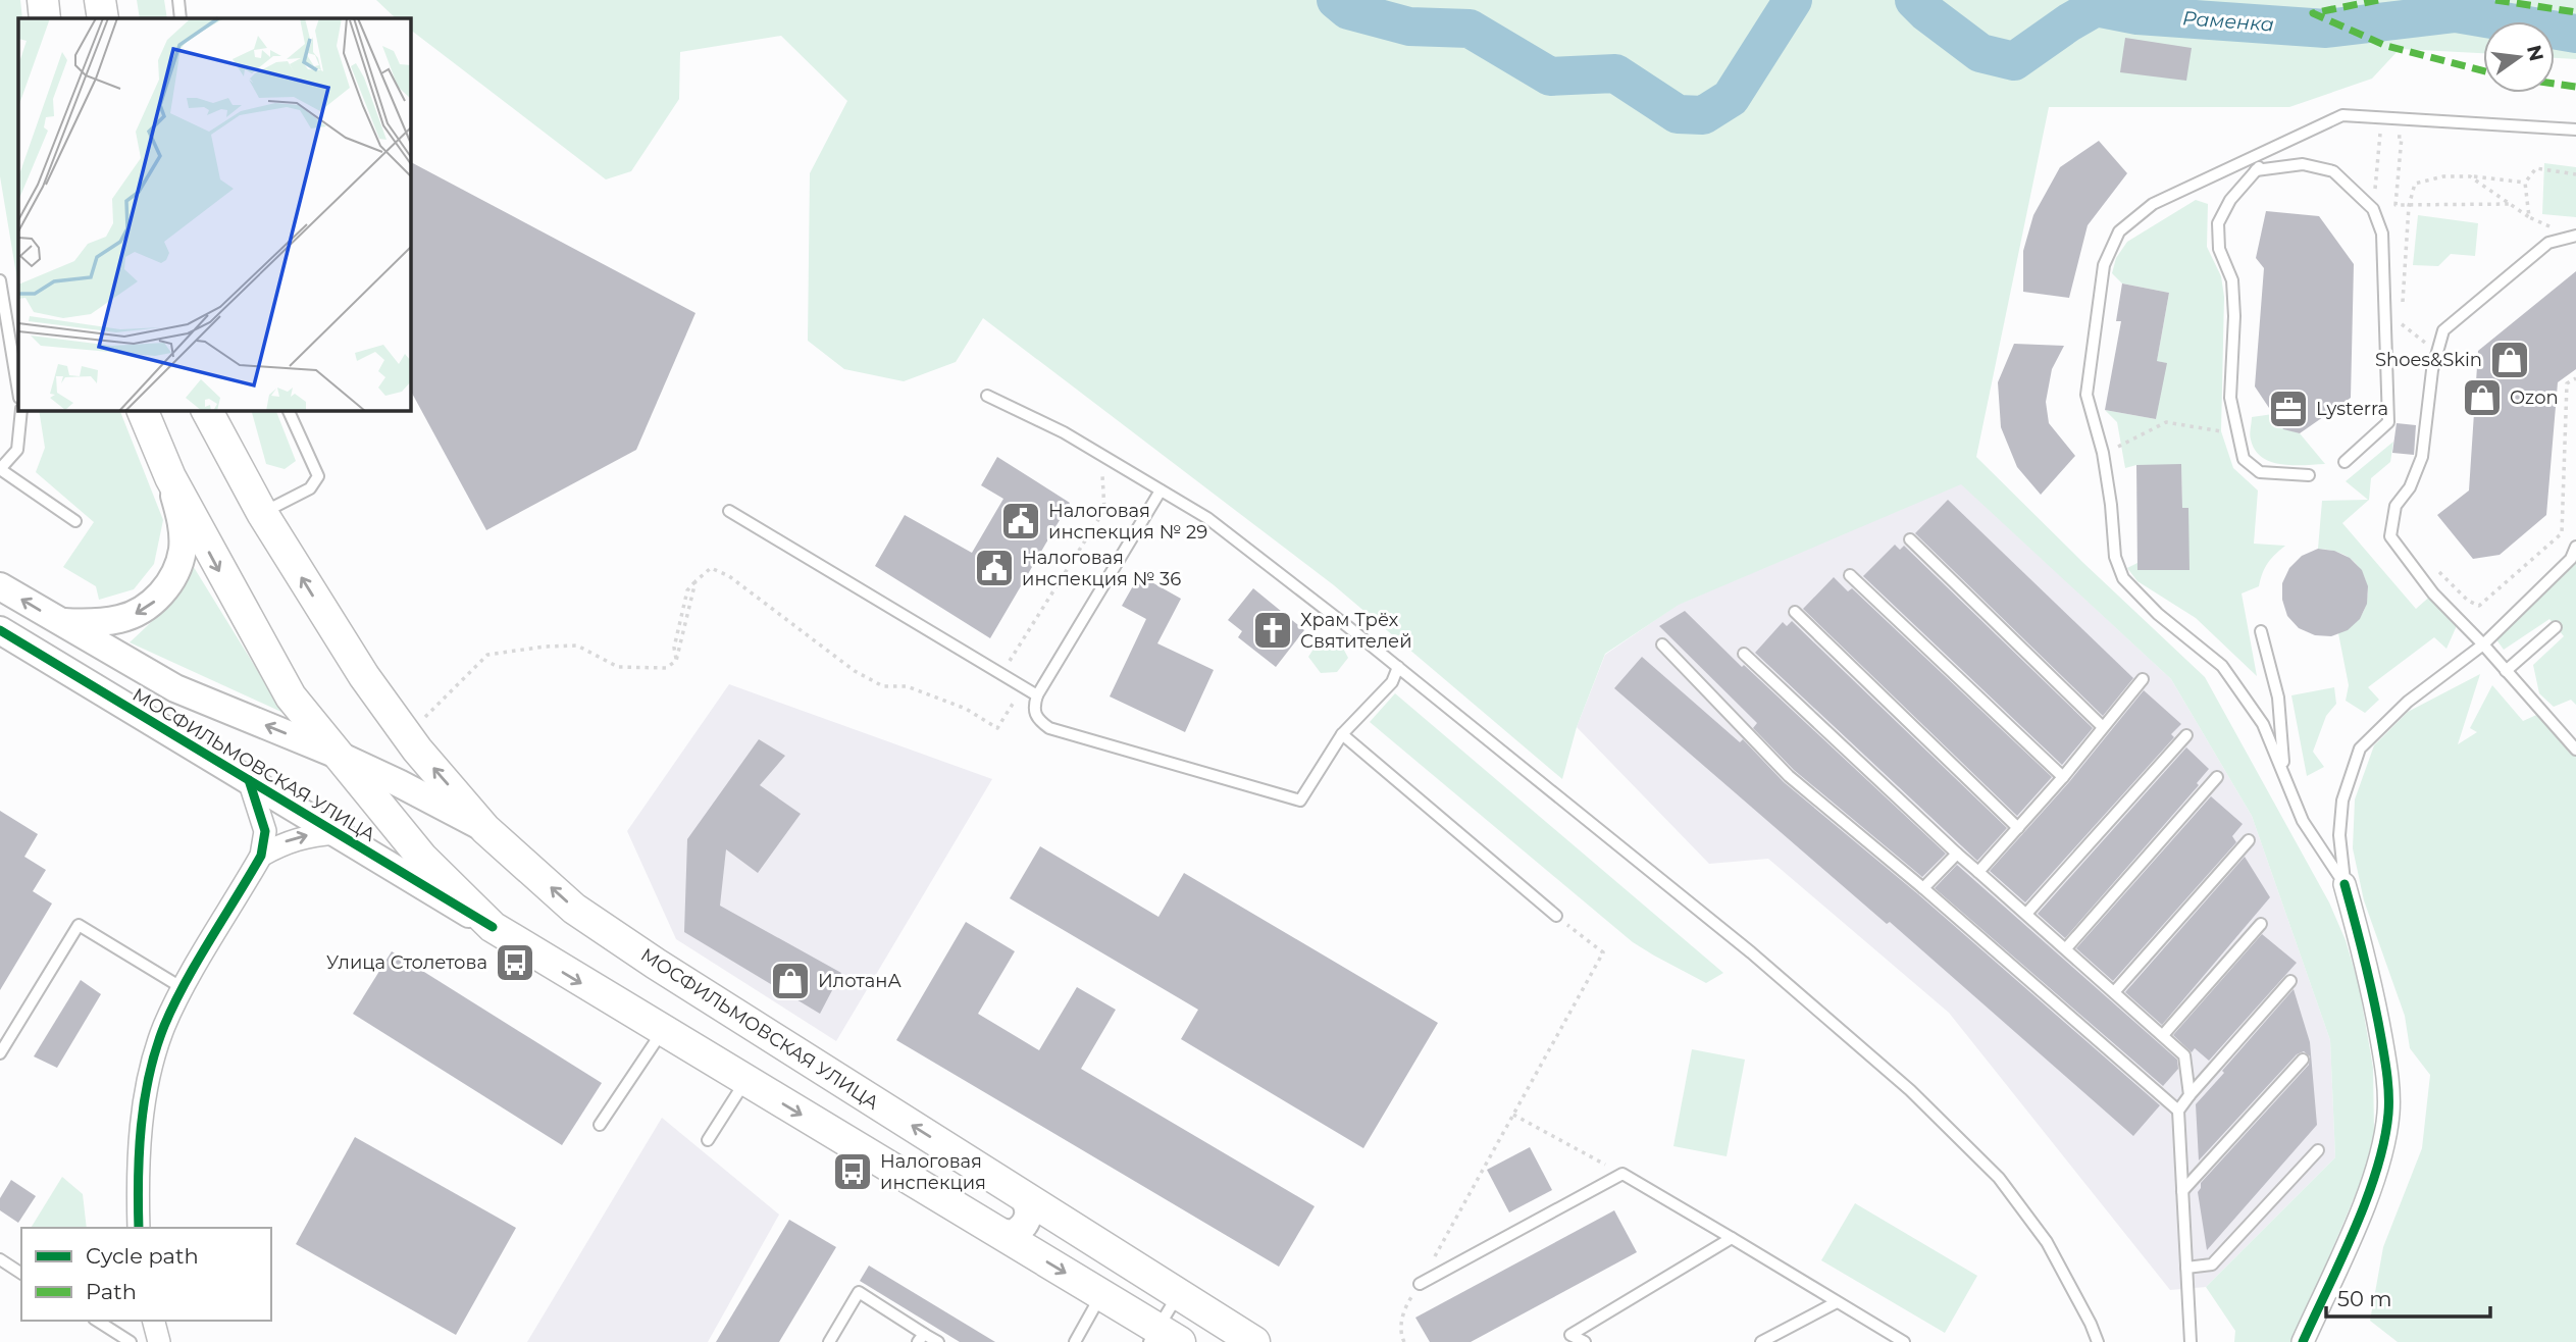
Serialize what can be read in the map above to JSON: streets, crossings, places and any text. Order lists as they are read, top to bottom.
{
  "streets": {
    "main road": ["МОСФИЛЬМОВСКАЯ УЛИЦА"]
  },
  "water": ["Раменка"],
  "places": {
    "shop": ["Shoes&Skin", "Ozon", "ИлотанА"],
    "office": ["Lysterra"],
    "public building": ["Налоговая инспекция № 29", "Налоговая инспекция № 36"],
    "church": ["Храм Трёх Святителей"],
    "bus stop": ["Улица Столетова", "Налоговая инспекция"]
  },
  "legend": ["Cycle path", "Path"],
  "scale_bar": "50 m",
  "north": "right"
}
